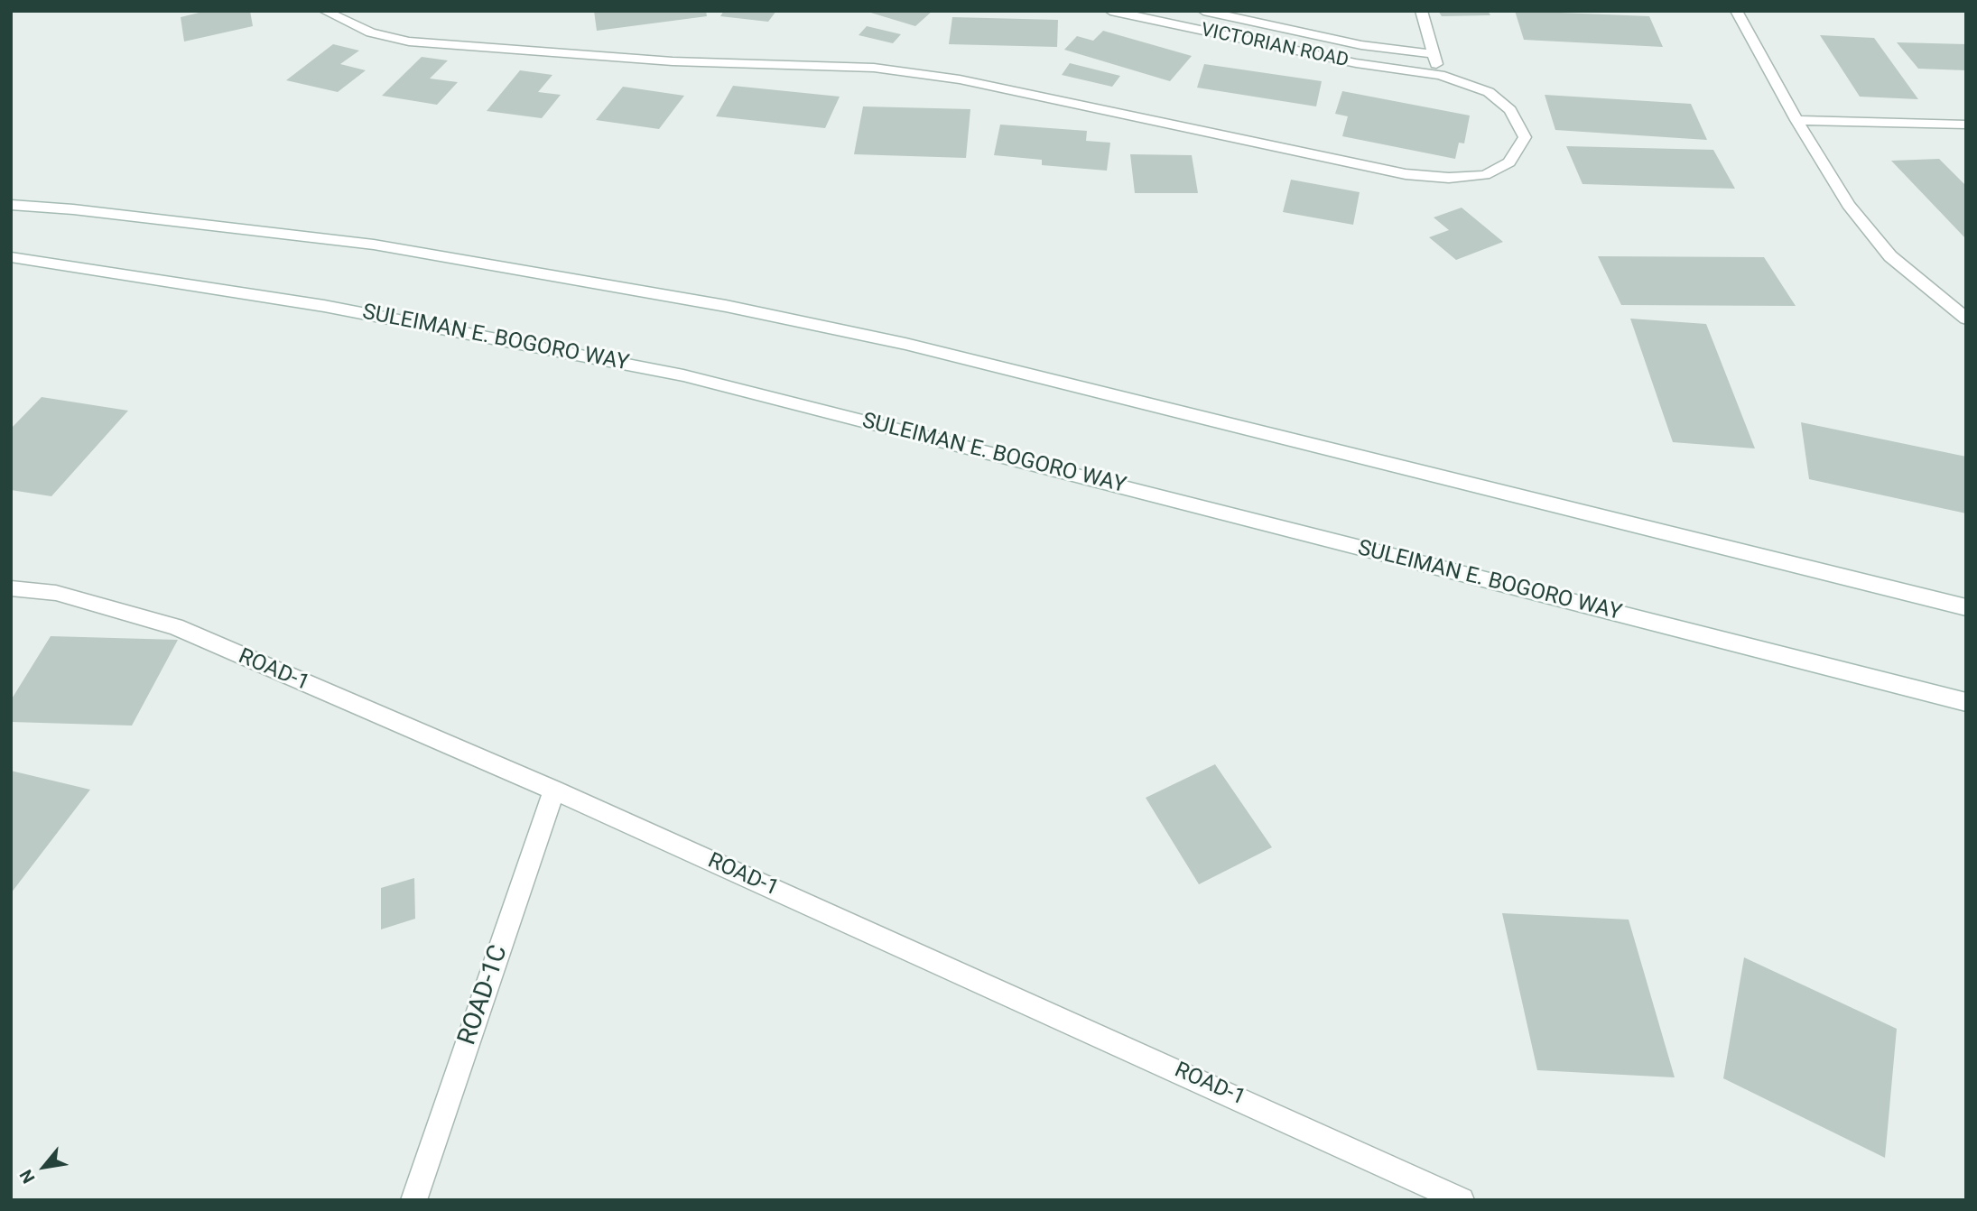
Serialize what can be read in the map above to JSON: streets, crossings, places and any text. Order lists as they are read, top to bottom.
{
  "streets": {
    "street": [
      "VICTORIAN ROAD",
      "SULEIMAN E. BOGORO WAY",
      "ROAD-1",
      "ROAD-1C"
    ]
  },
  "crossings": [
    ["ROAD-1", "ROAD-1C"]
  ],
  "north": "bottom left"
}
